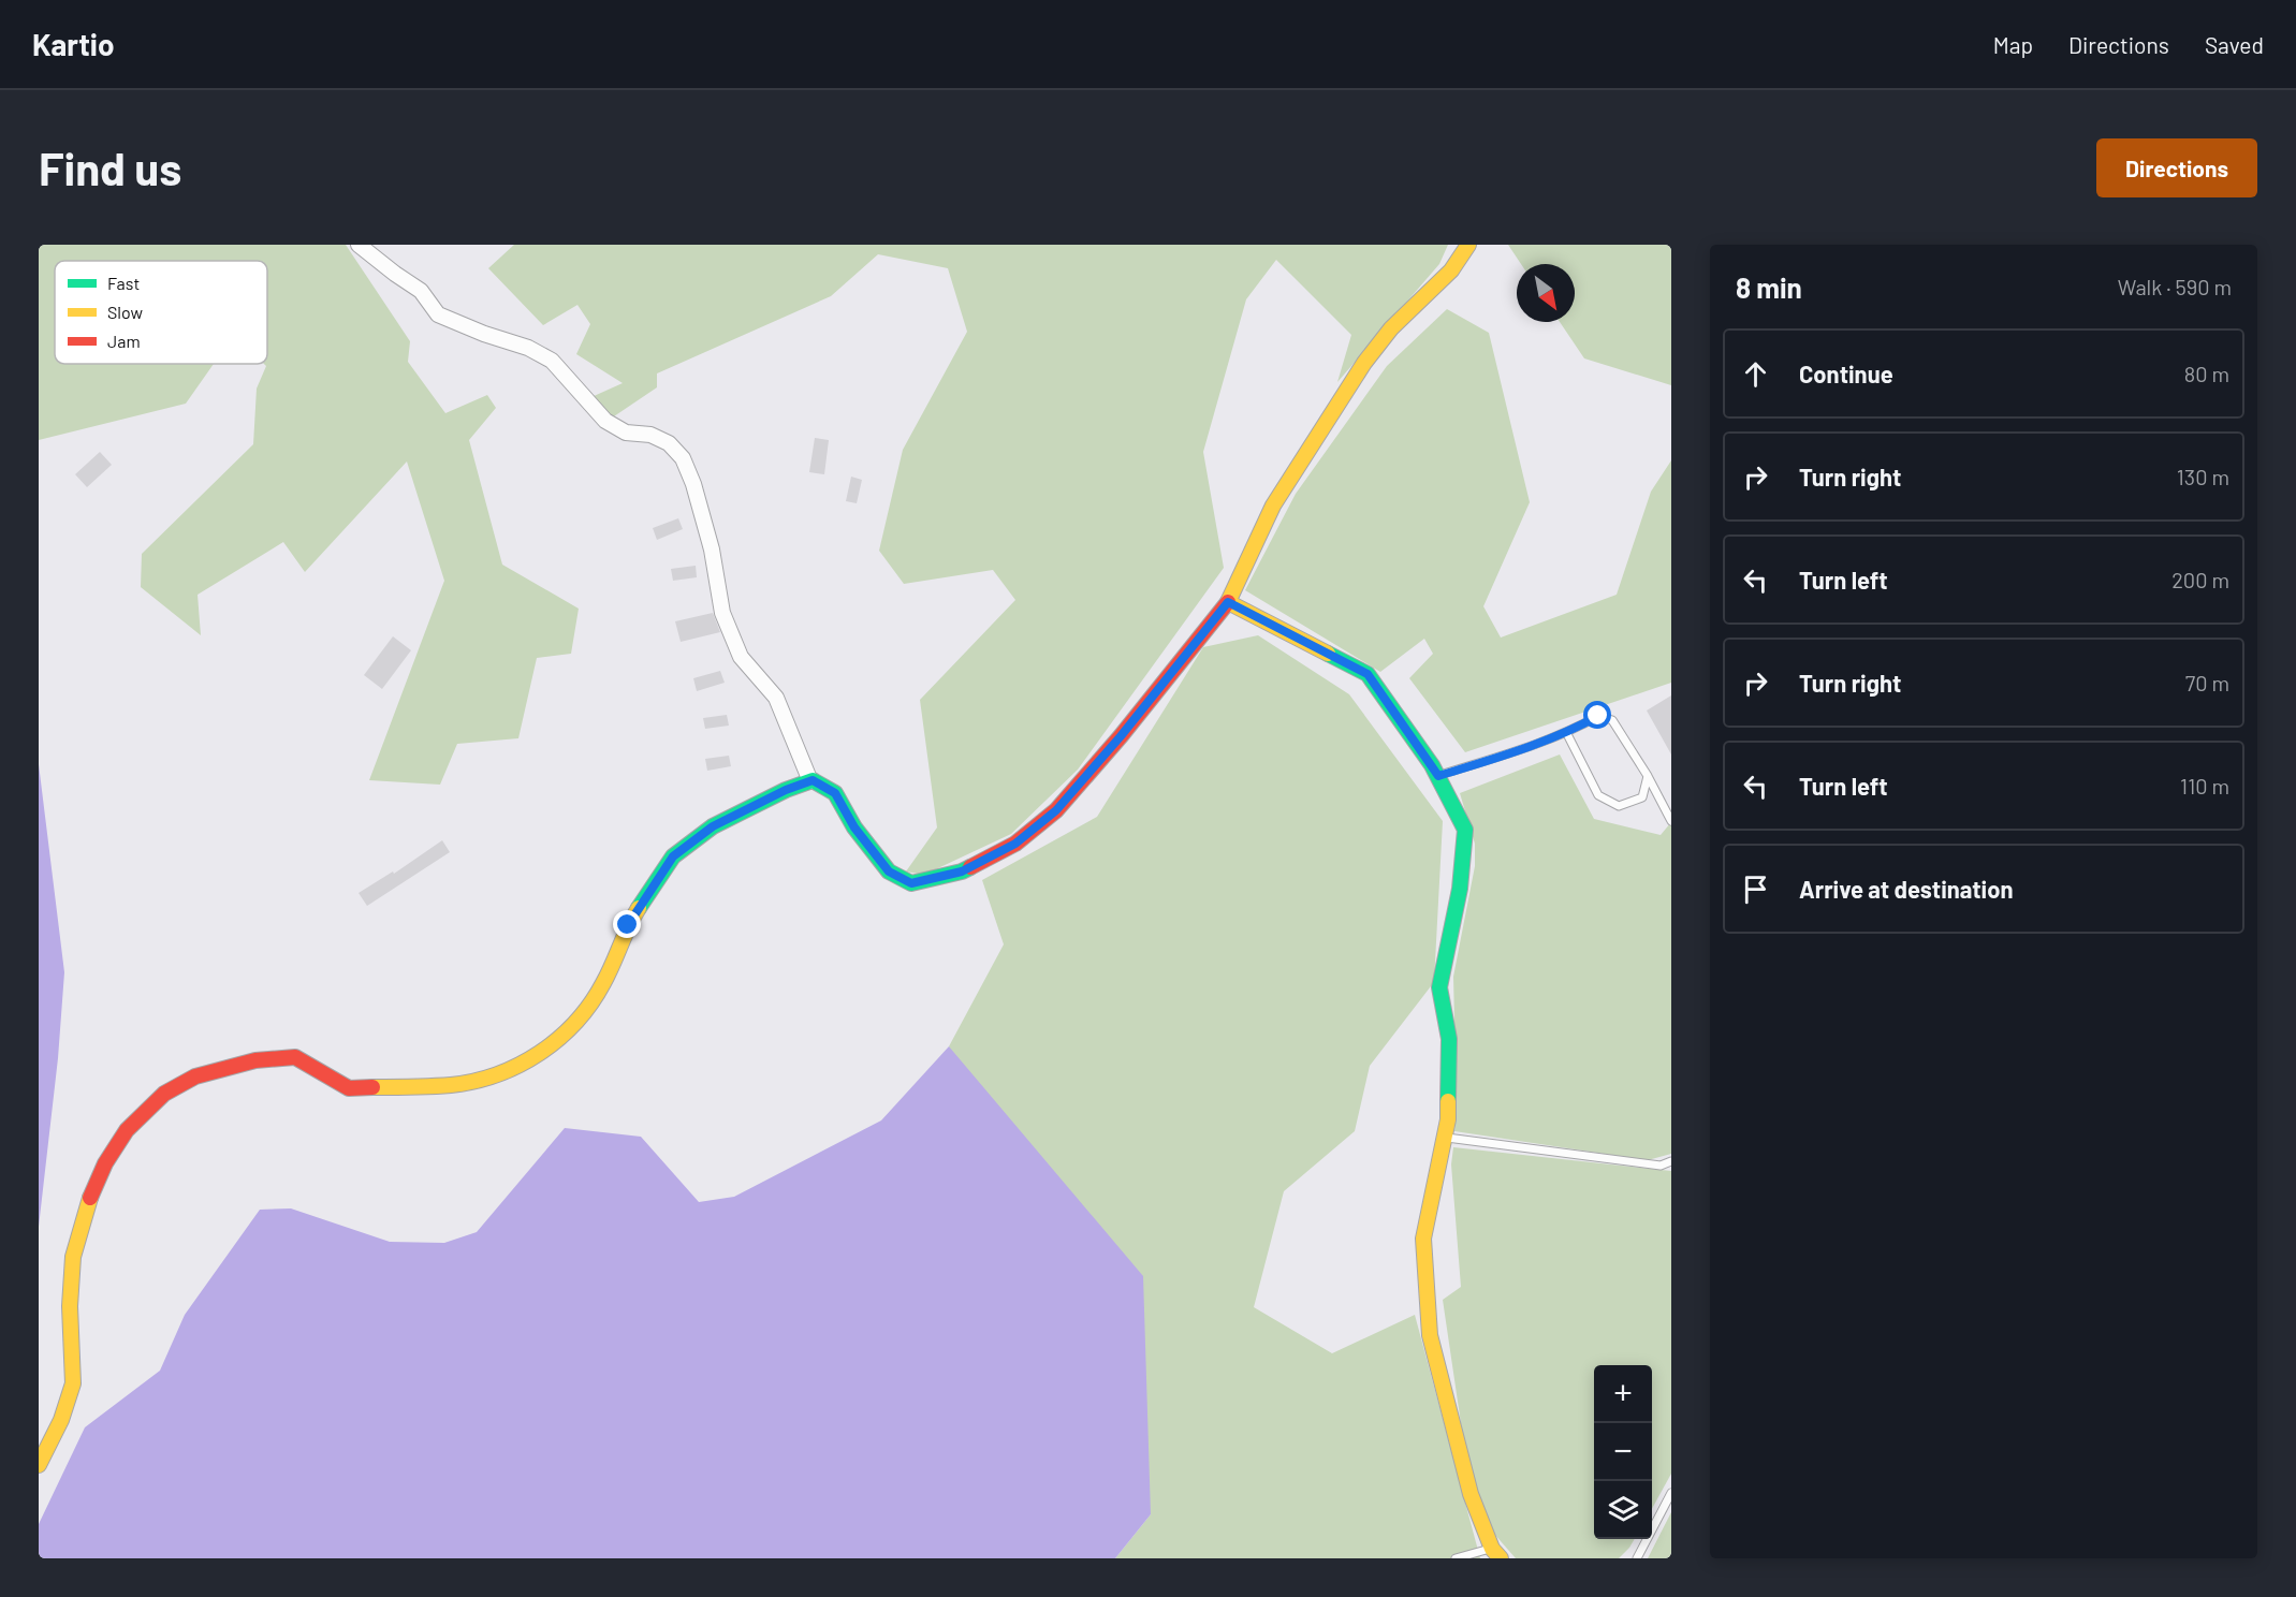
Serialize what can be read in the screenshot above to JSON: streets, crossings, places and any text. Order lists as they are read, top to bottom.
{
  "legend": ["Fast", "Slow", "Jam"],
  "north": "bottom right",
  "page": {
    "header": "Kartio",
    "nav": ["Map", "Directions", "Saved"],
    "buttons": "Directions",
    "title": "Find us",
    "heading": ["8 min", "Walk · 590 m"],
    "list": [
      ["Continue", "80 m"],
      ["Turn right", "130 m"],
      ["Turn left", "200 m"],
      ["Turn right", "70 m"],
      ["Turn left", "110 m"],
      "Arrive at destination"
    ],
    "map_buttons": ["+", "−"]
  }
}
